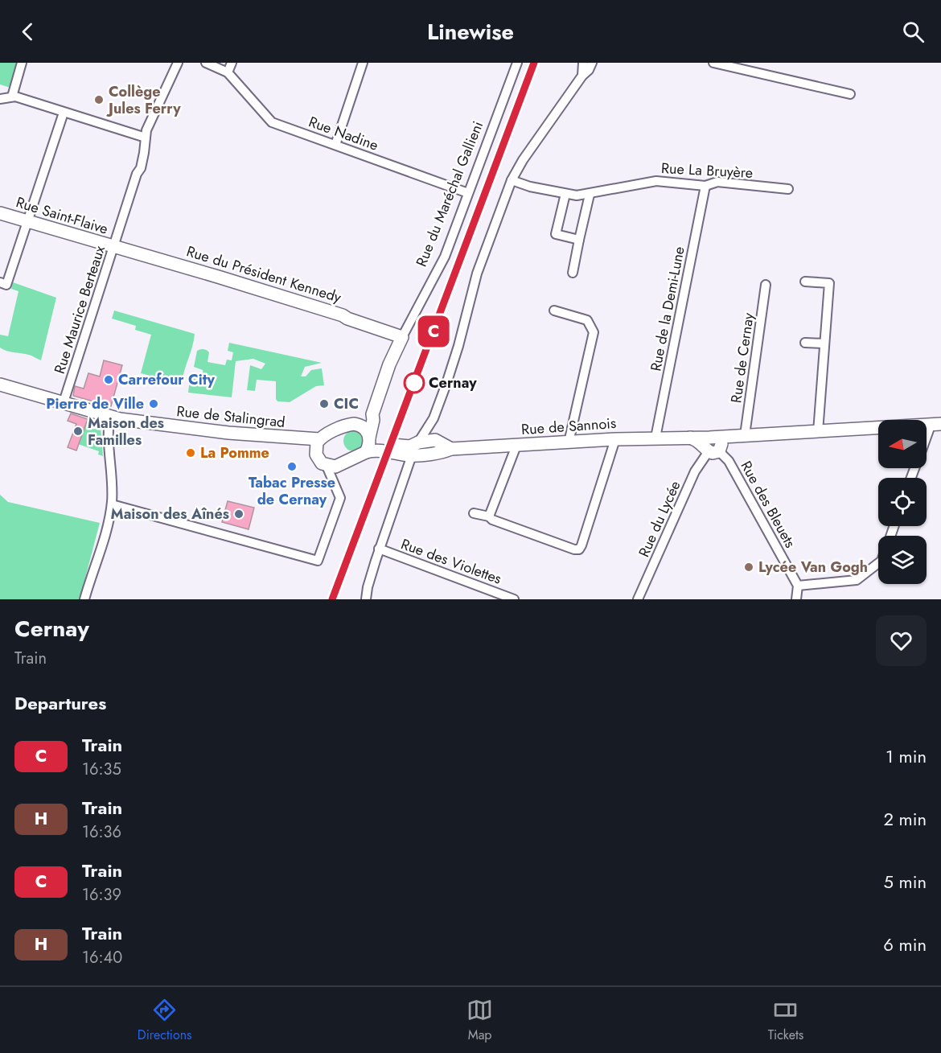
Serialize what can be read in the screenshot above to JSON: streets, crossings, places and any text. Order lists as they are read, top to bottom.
{
  "streets": {
    "street": [
      "Rue Nadine",
      "Rue La Bruyère",
      "Rue du Maréchal Gallieni",
      "Rue Saint-Flaive",
      "Rue du Président Kennedy",
      "Rue de la Demi-Lune",
      "Rue Maurice Berteaux",
      "Rue de Cernay",
      "Rue de Stalingrad",
      "Rue de Sannois",
      "Rue des Bleuets",
      "Rue du Lycée",
      "Rue des Violettes"
    ]
  },
  "crossings": [
    ["Rue Nadine", "Rue du Maréchal Gallieni"],
    ["Rue La Bruyère", "Rue de la Demi-Lune"],
    ["Rue du Maréchal Gallieni", "Rue du Président Kennedy"],
    ["Rue du Maréchal Gallieni", "Rue de Sannois"],
    ["Rue Saint-Flaive", "Rue du Président Kennedy"],
    ["Rue Saint-Flaive", "Rue Maurice Berteaux"],
    ["Rue du Président Kennedy", "Rue Maurice Berteaux"],
    ["Rue de la Demi-Lune", "Rue de Sannois"],
    ["Rue Maurice Berteaux", "Rue de Stalingrad"],
    ["Rue de Sannois", "Rue des Bleuets"],
    ["Rue de Sannois", "Rue du Lycée"],
    ["Rue des Bleuets", "Rue du Lycée"]
  ],
  "places": [
    "Collège Jules Ferry",
    "Carrefour City",
    "Cernay",
    "Pierre de Ville",
    "CIC",
    "Maison des Familles",
    "La Pomme",
    "Tabac Presse de Cernay",
    "Maison des Aînés",
    "Lycée Van Gogh"
  ],
  "north": "left",
  "page": {
    "header": "Linewise",
    "on_map": "C",
    "heading": [
      ["Cernay", "Train"],
      "Departures"
    ],
    "list": [
      {
        "mark": "C",
        "name": "Train",
        "note": "16:35",
        "value": "1 min"
      },
      {
        "mark": "H",
        "name": "Train",
        "note": "16:36",
        "value": "2 min"
      },
      {
        "mark": "C",
        "name": "Train",
        "note": "16:39",
        "value": "5 min"
      },
      {
        "mark": "H",
        "name": "Train",
        "note": "16:40",
        "value": "6 min"
      }
    ],
    "tabs": ["Directions", "Map", "Tickets"]
  }
}
